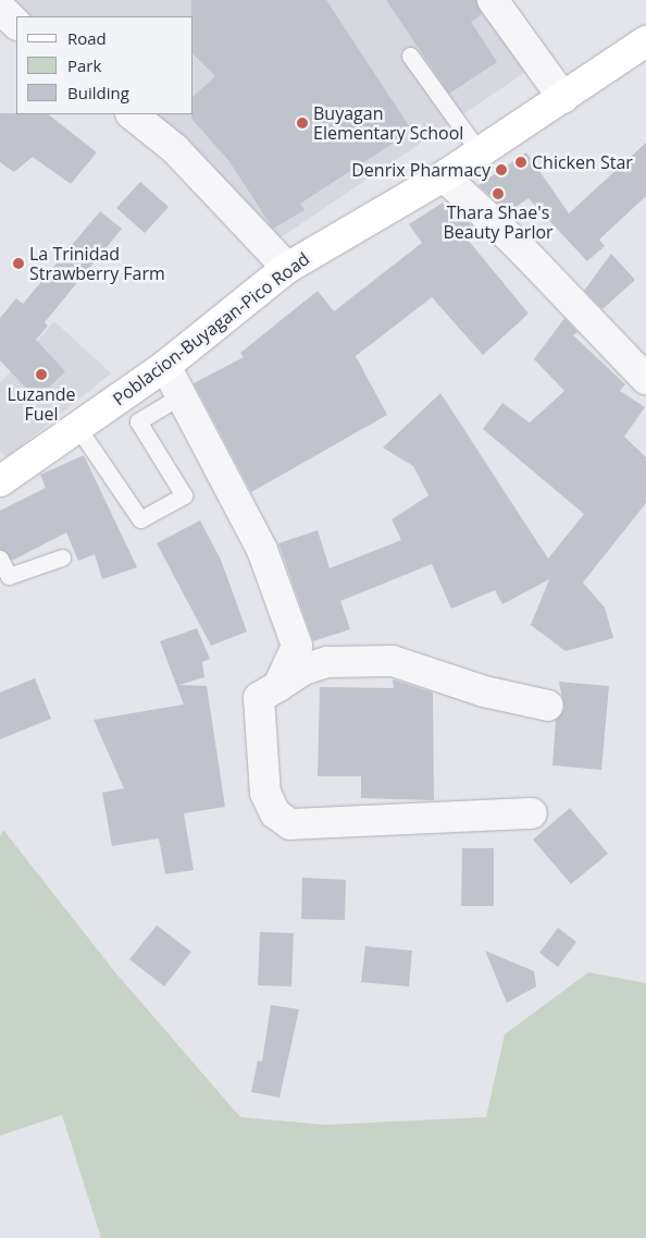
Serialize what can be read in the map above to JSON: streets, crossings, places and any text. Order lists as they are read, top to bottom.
{
  "streets": {
    "main road": ["Poblacion-Buyagan-Pico Road"]
  },
  "places": [
    "Buyagan Elementary School",
    "Chicken Star",
    "Denrix Pharmacy",
    "Thara Shae's Beauty Parlor",
    "La Trinidad Strawberry Farm",
    "Luzande Fuel"
  ],
  "legend": ["Road", "Park", "Building"]
}
